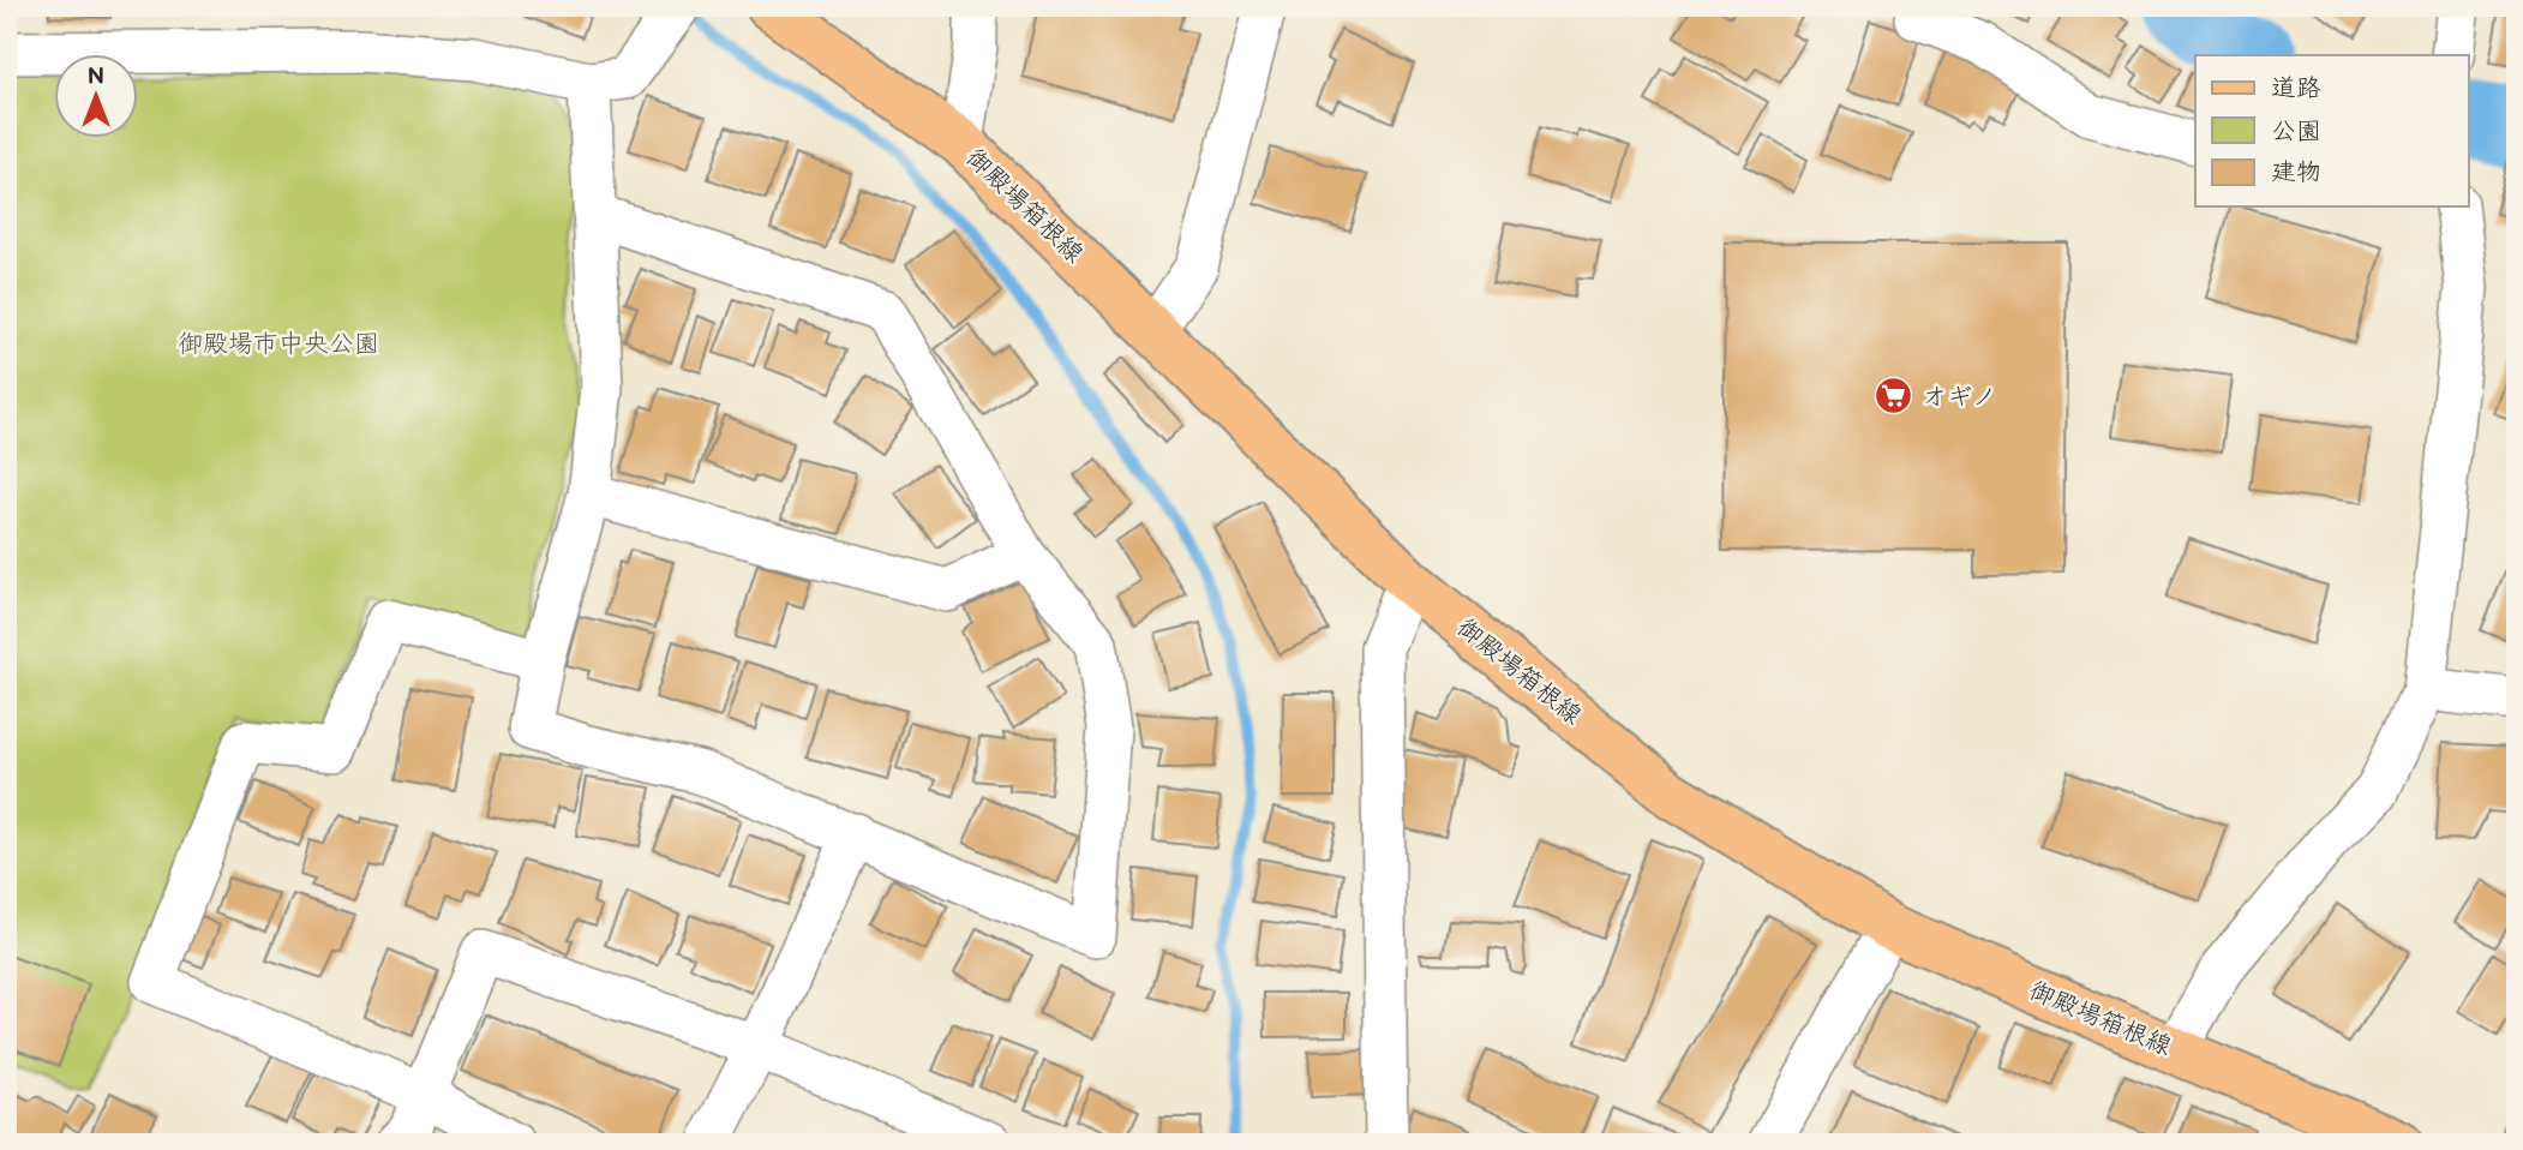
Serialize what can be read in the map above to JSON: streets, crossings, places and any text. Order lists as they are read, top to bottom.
{
  "streets": {
    "main road": ["御殿場箱根線"]
  },
  "parks": ["御殿場市中央公園"],
  "places": {
    "supermarket": ["オギノ"]
  },
  "legend": ["道路", "公園", "建物"],
  "north": "top"
}
